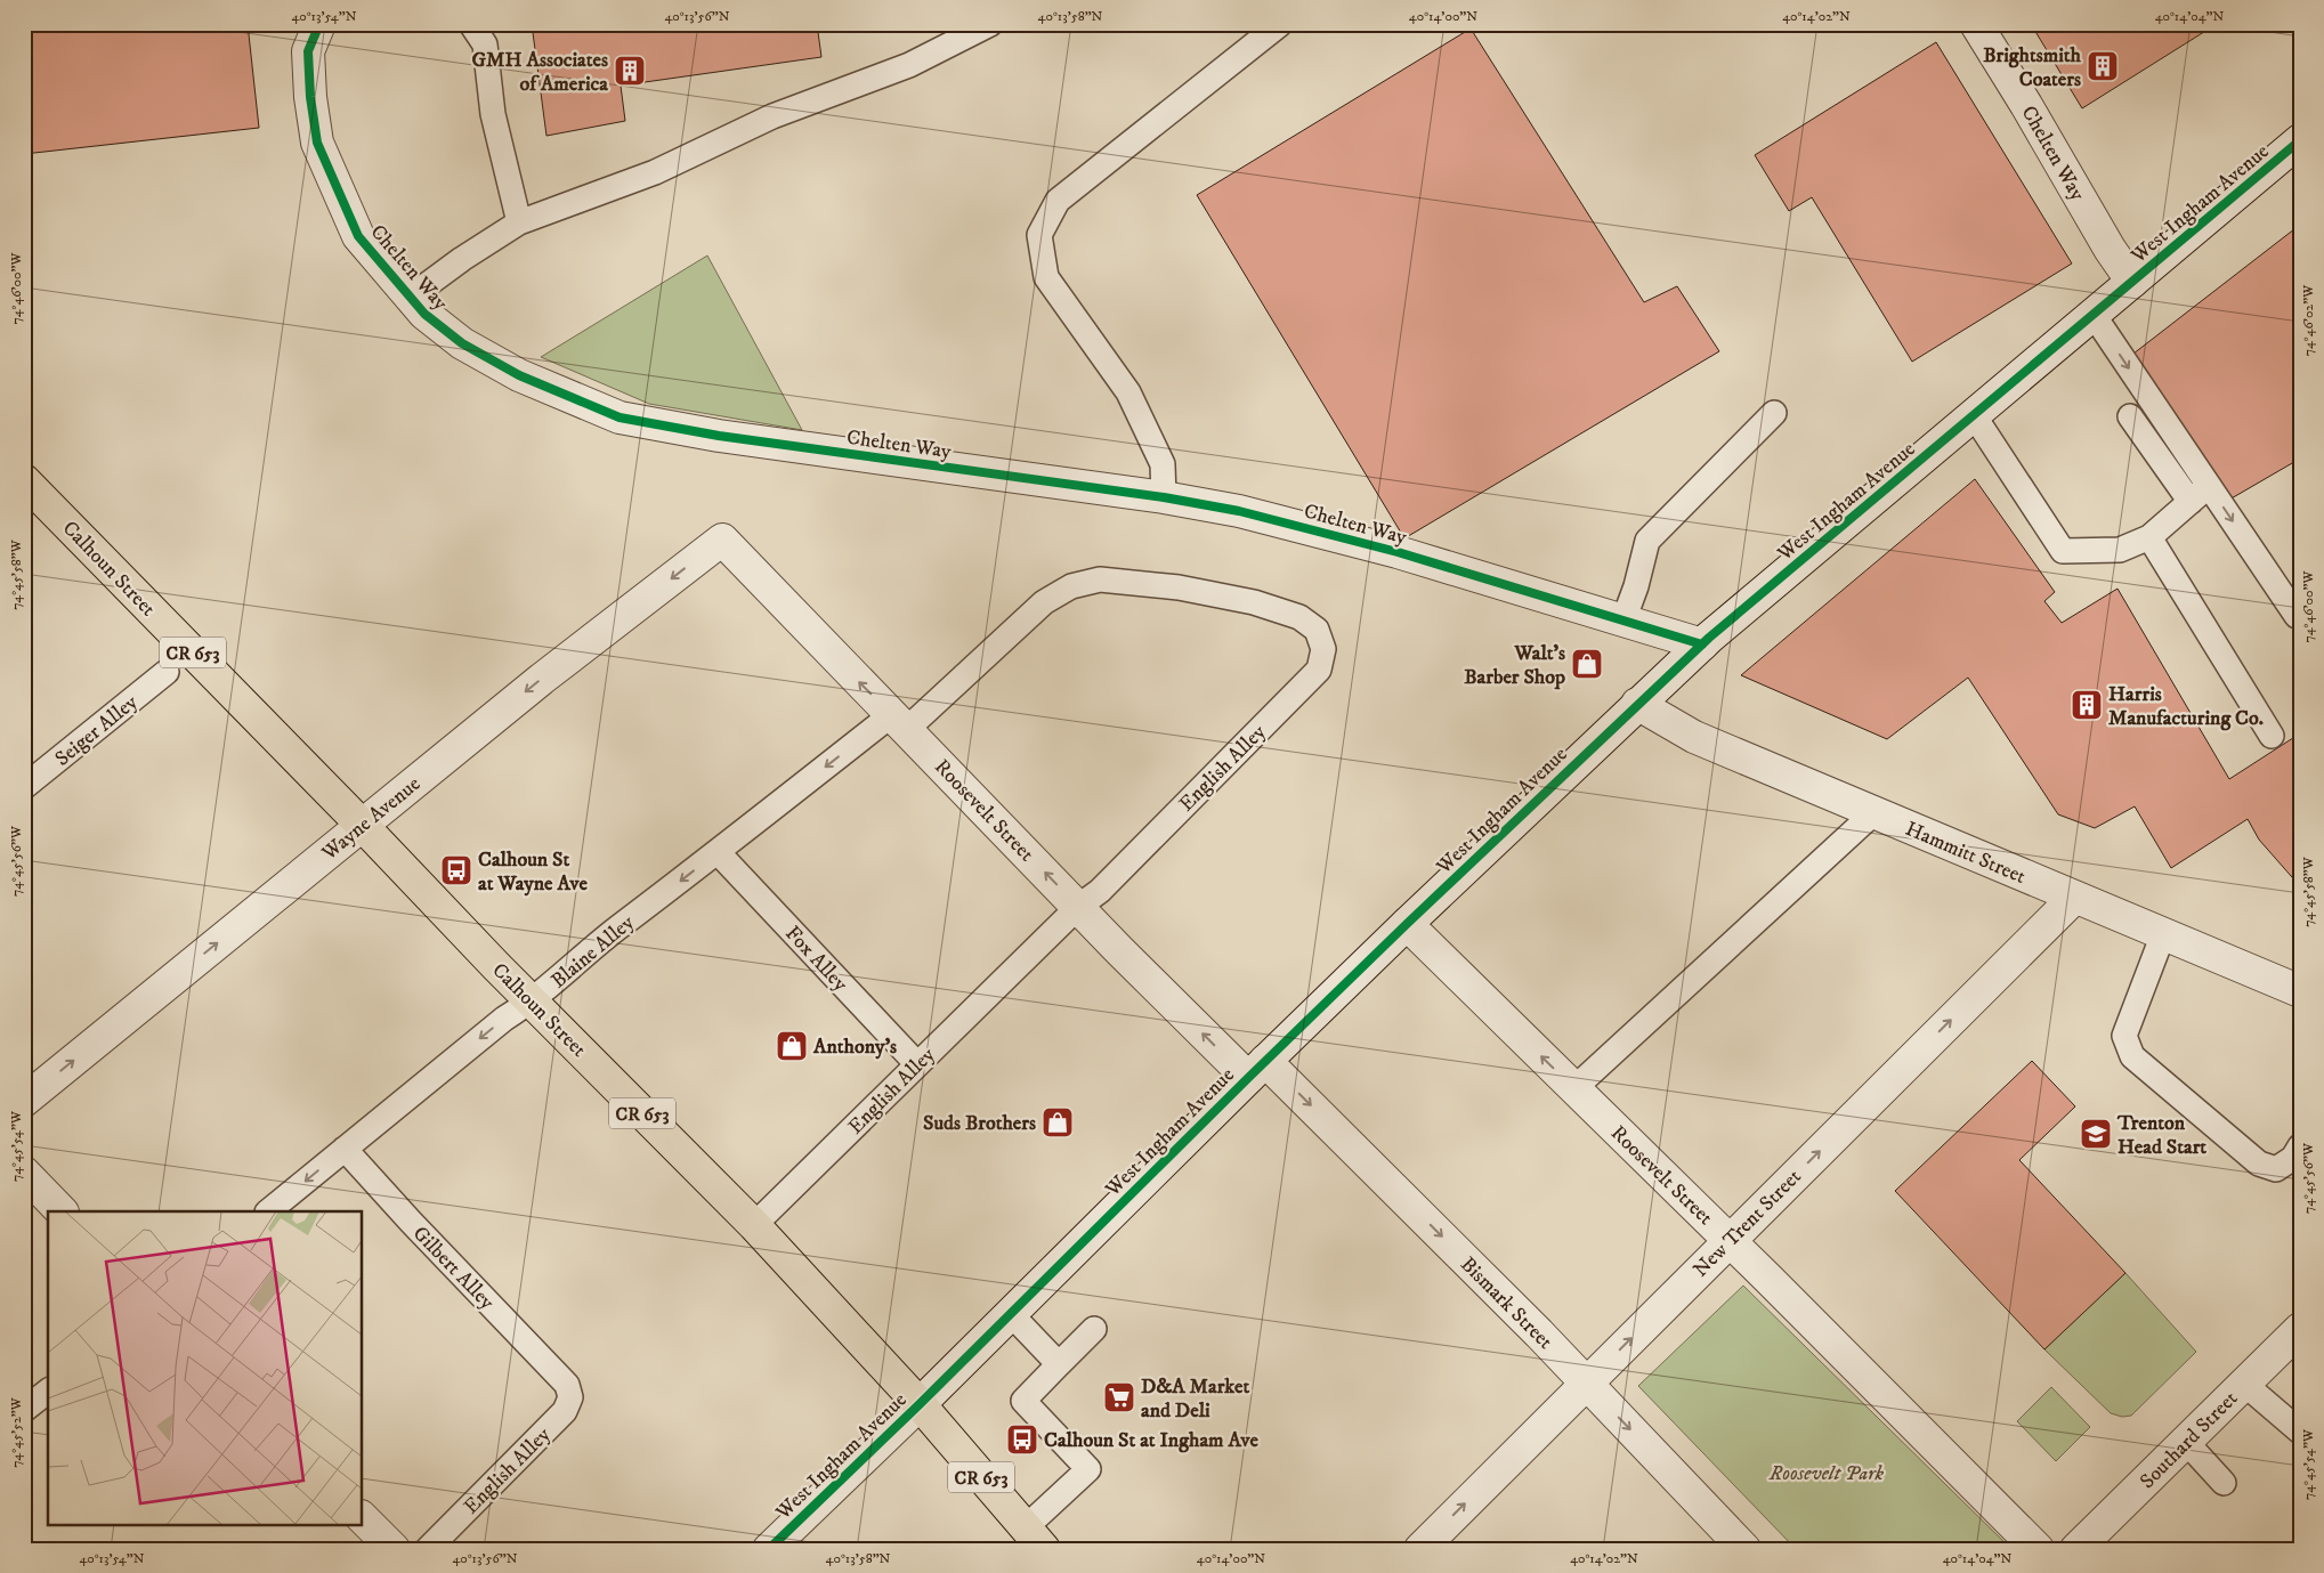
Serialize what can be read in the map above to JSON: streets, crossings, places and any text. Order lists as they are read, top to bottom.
{
  "streets": {
    "main road": ["Calhoun Street", "CR 653"],
    "street": [
      "Chelten Way",
      "West Ingham Avenue",
      "Roosevelt Street",
      "Wayne Avenue",
      "Hammitt Street",
      "New Trent Street",
      "Bismark Street",
      "Southard Street"
    ],
    "lane": [
      "Seiger Alley",
      "English Alley",
      "Blaine Alley",
      "Fox Alley",
      "Gilbert Alley"
    ]
  },
  "crossings": [
    ["Chelten Way", "West Ingham Avenue"],
    ["West Ingham Avenue", "Calhoun Street"],
    ["West Ingham Avenue", "Roosevelt Street"],
    ["West Ingham Avenue", "Hammitt Street"],
    ["West Ingham Avenue", "Bismark Street"],
    ["Calhoun Street", "English Alley"],
    ["Calhoun Street", "Wayne Avenue"],
    ["Calhoun Street", "Blaine Alley"],
    ["English Alley", "Roosevelt Street"],
    ["English Alley", "Blaine Alley"],
    ["English Alley", "Fox Alley"],
    ["English Alley", "Gilbert Alley"],
    ["Roosevelt Street", "Wayne Avenue"],
    ["Roosevelt Street", "Blaine Alley"],
    ["Roosevelt Street", "New Trent Street"],
    ["Roosevelt Street", "Bismark Street"],
    ["Hammitt Street", "New Trent Street"],
    ["Blaine Alley", "Fox Alley"],
    ["Blaine Alley", "Gilbert Alley"],
    ["New Trent Street", "Bismark Street"]
  ],
  "one_way": [
    "Roosevelt Street",
    "Blaine Alley",
    "New Trent Street",
    "Bismark Street"
  ],
  "parks": ["Roosevelt Park"],
  "places": {
    "building": ["Brightsmith Coaters", "GMH Associates of America", "Harris Manufacturing Co."],
    "shop": ["Walt's Barber Shop", "Anthony's", "Suds Brothers"],
    "bus stop": ["Calhoun St at Wayne Ave", "Calhoun St at Ingham Ave"],
    "school or university": ["Trenton Head Start"],
    "supermarket": ["D&A Market and Deli"]
  },
  "coordinates": [
    "40°13'54\"N",
    "40°13'56\"N",
    "40°13'58\"N",
    "40°14'00\"N",
    "40°14'02\"N",
    "40°14'04\"N",
    "74°46'00\"W",
    "74°46'02\"W",
    "74°45'58\"W",
    "74°45'56\"W",
    "74°45'54\"W",
    "74°45'52\"W"
  ]
}
